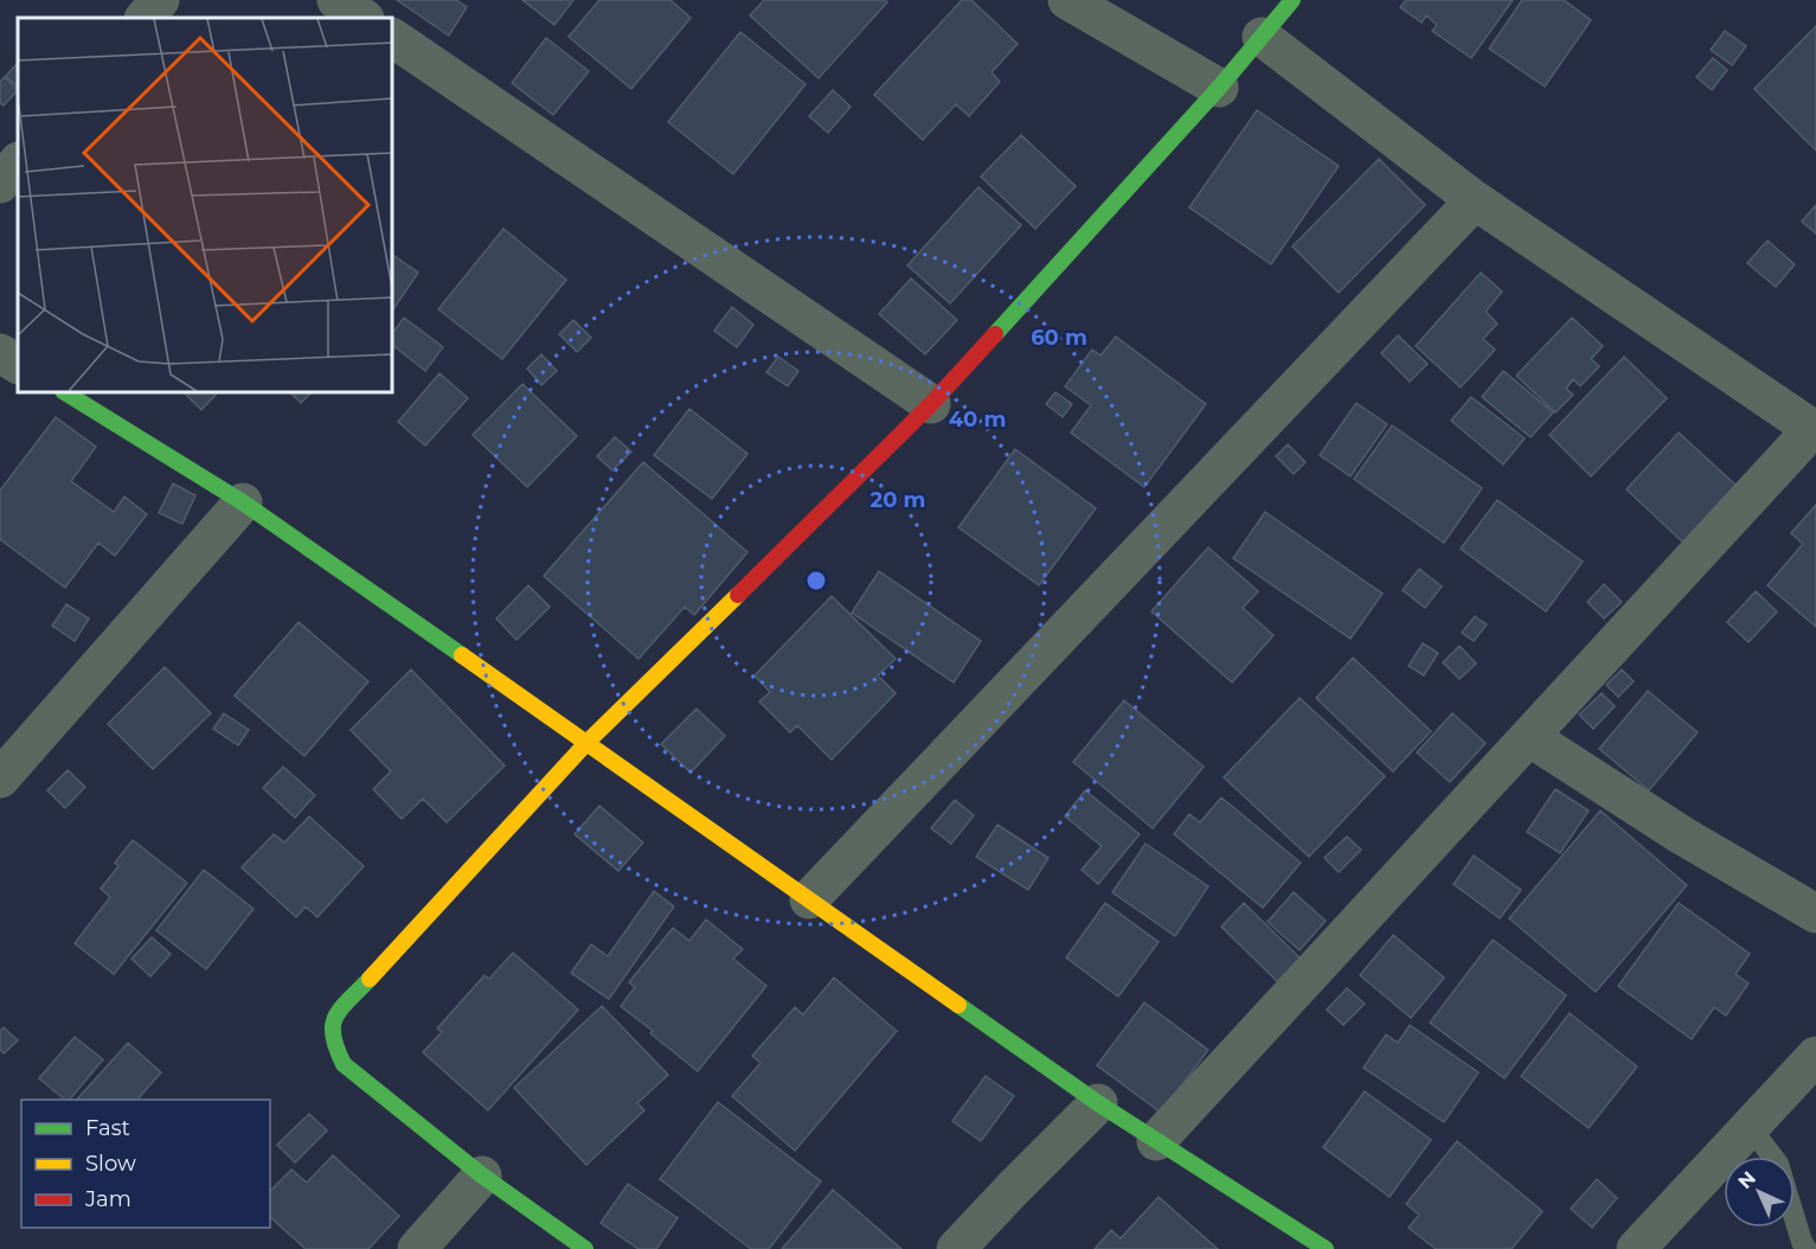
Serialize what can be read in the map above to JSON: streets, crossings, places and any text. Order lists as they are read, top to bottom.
{
  "legend": ["Fast", "Slow", "Jam"],
  "north": "top left",
  "rings": ["60 m", "40 m", "20 m"]
}
